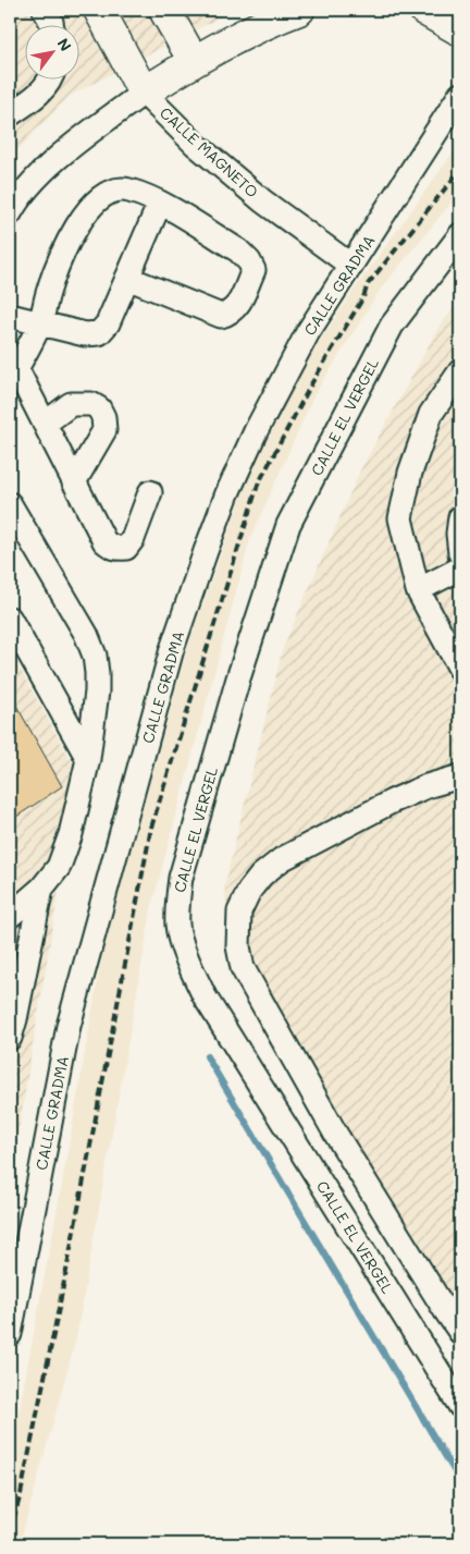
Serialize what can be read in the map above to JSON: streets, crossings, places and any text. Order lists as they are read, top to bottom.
{
  "streets": {
    "main road": ["CALLE MAGNETO"],
    "street": ["CALLE GRADMA", "CALLE EL VERGEL"]
  },
  "crossings": [
    ["CALLE MAGNETO", "CALLE GRADMA"]
  ],
  "north": "top right"
}
